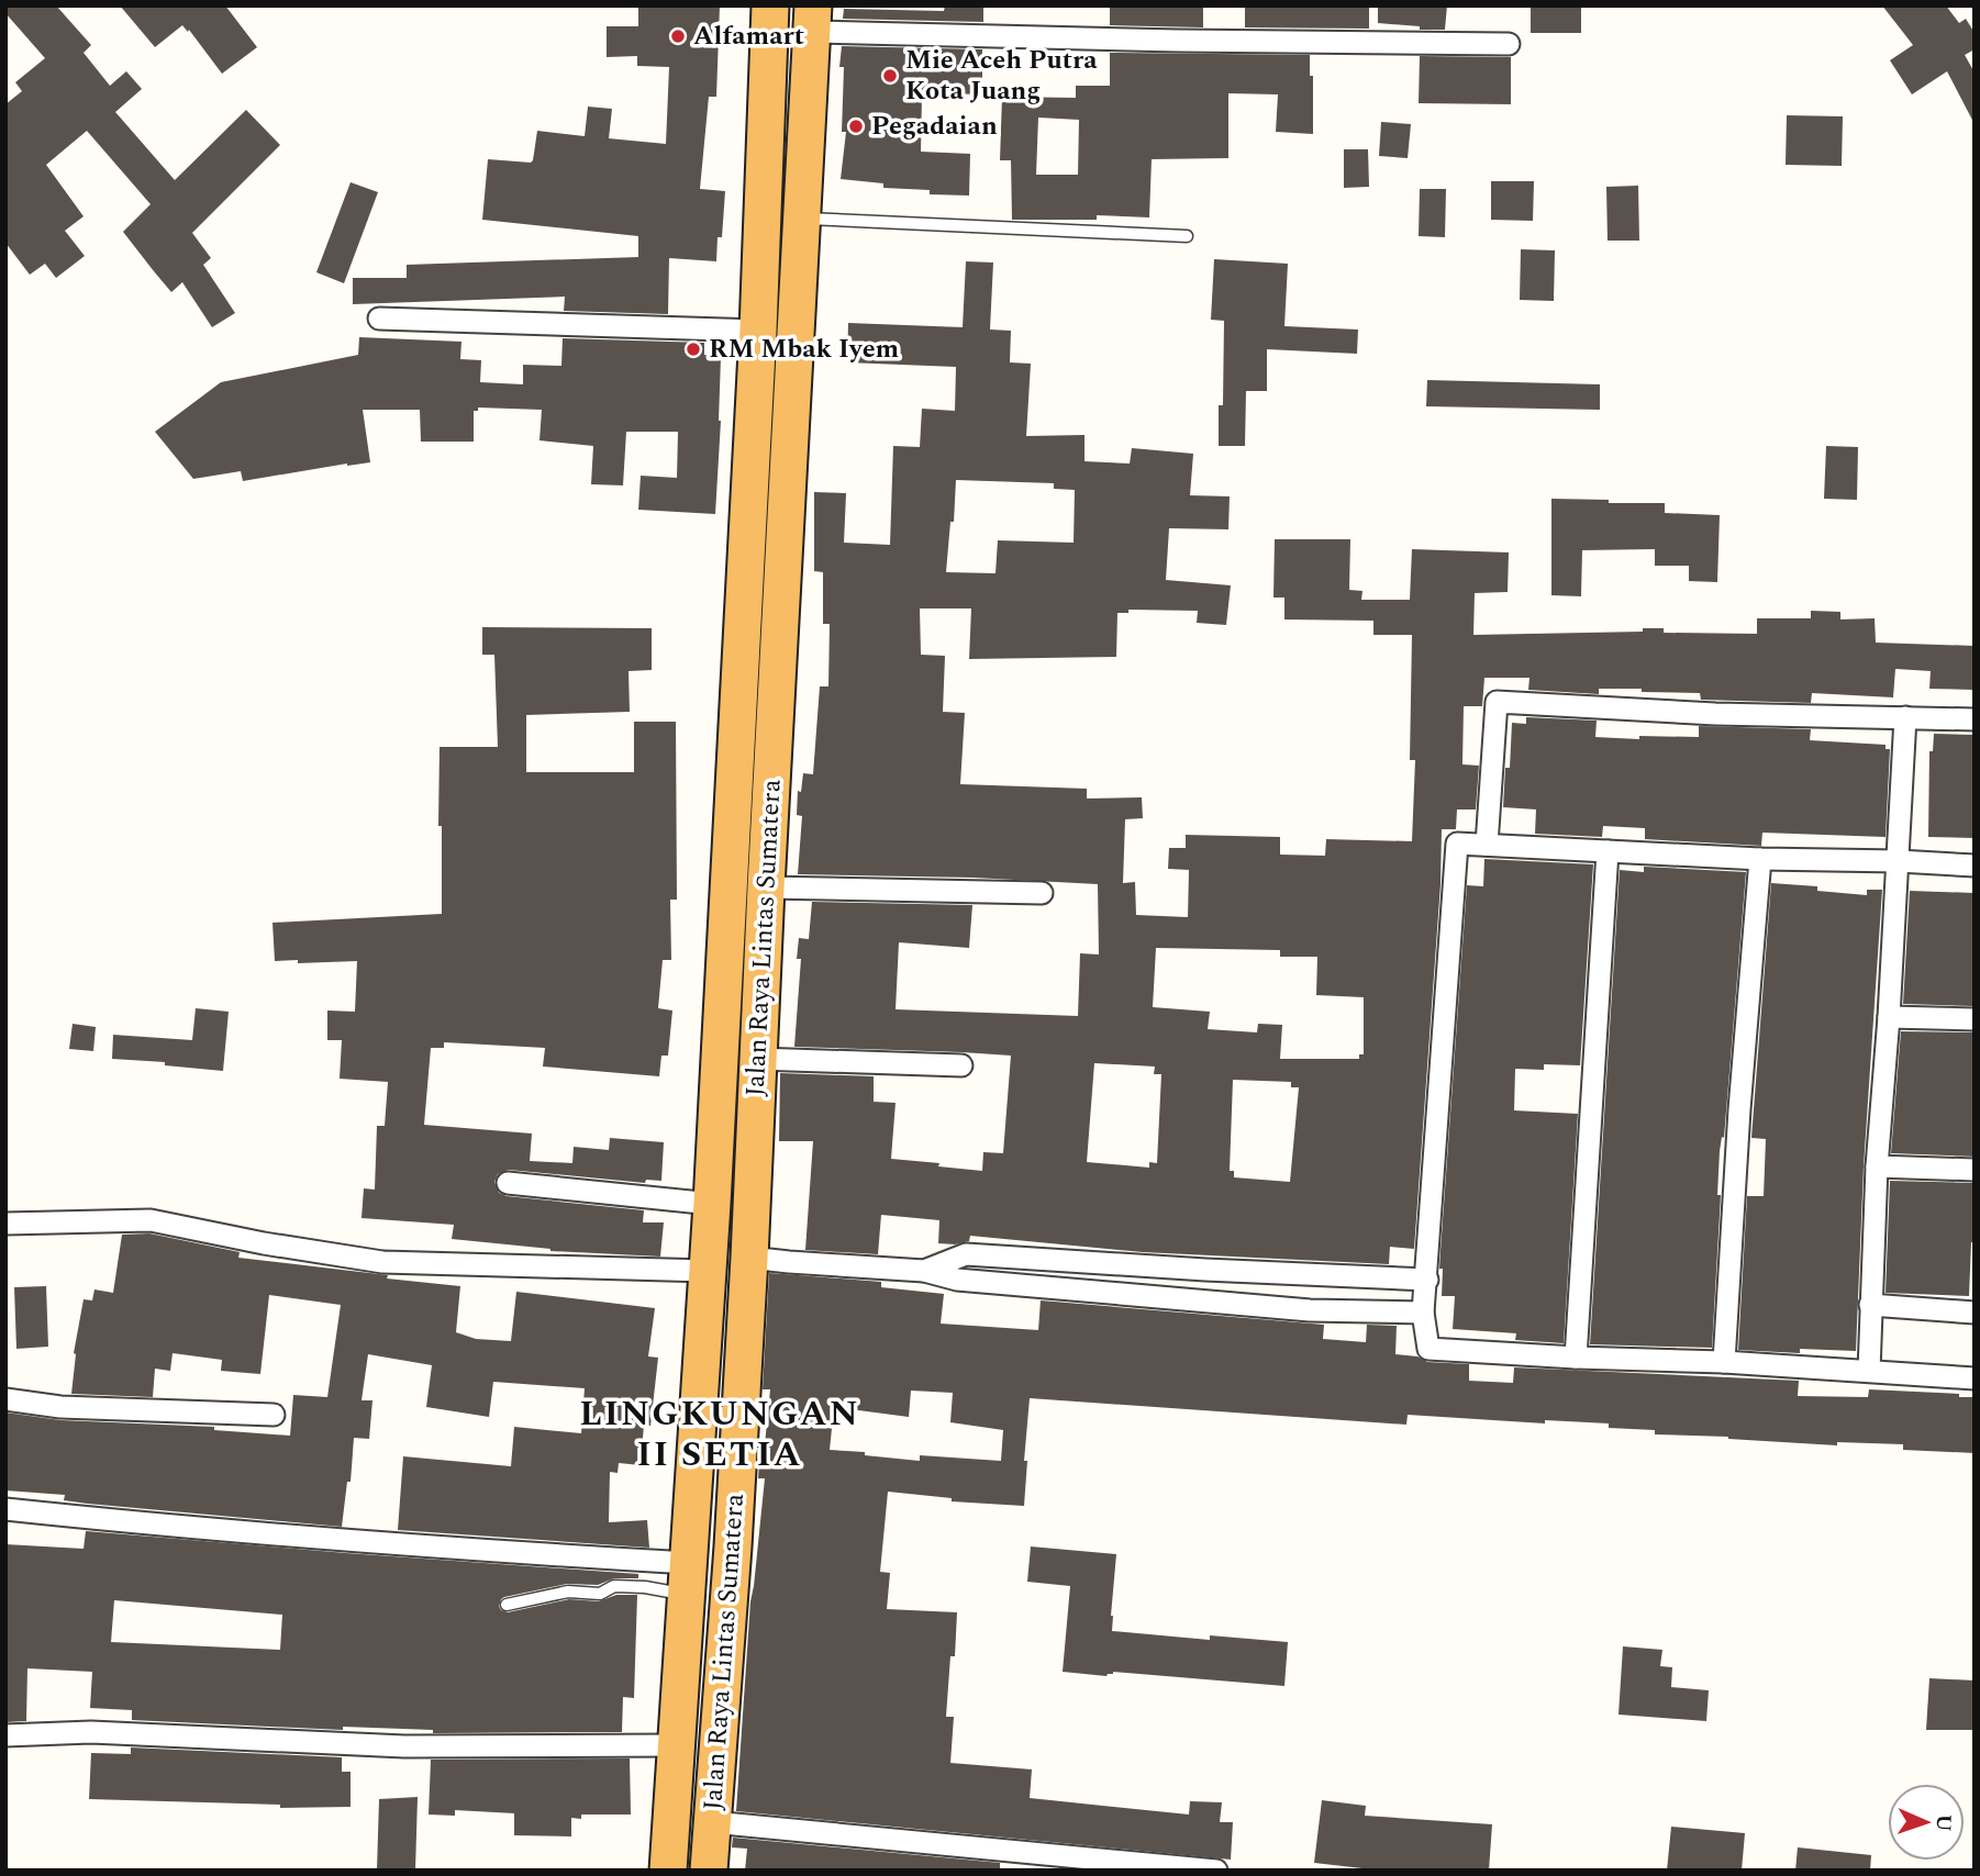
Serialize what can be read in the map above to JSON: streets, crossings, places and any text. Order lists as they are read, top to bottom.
{
  "streets": {
    "highway": ["Jalan Raya Lintas Sumatera"]
  },
  "districts": ["LINGKUNGAN II SETIA"],
  "places": [
    "Alfamart",
    "Mie Aceh Putra Kota Juang",
    "Pegadaian",
    "RM Mbak Iyem"
  ],
  "north": "right"
}
